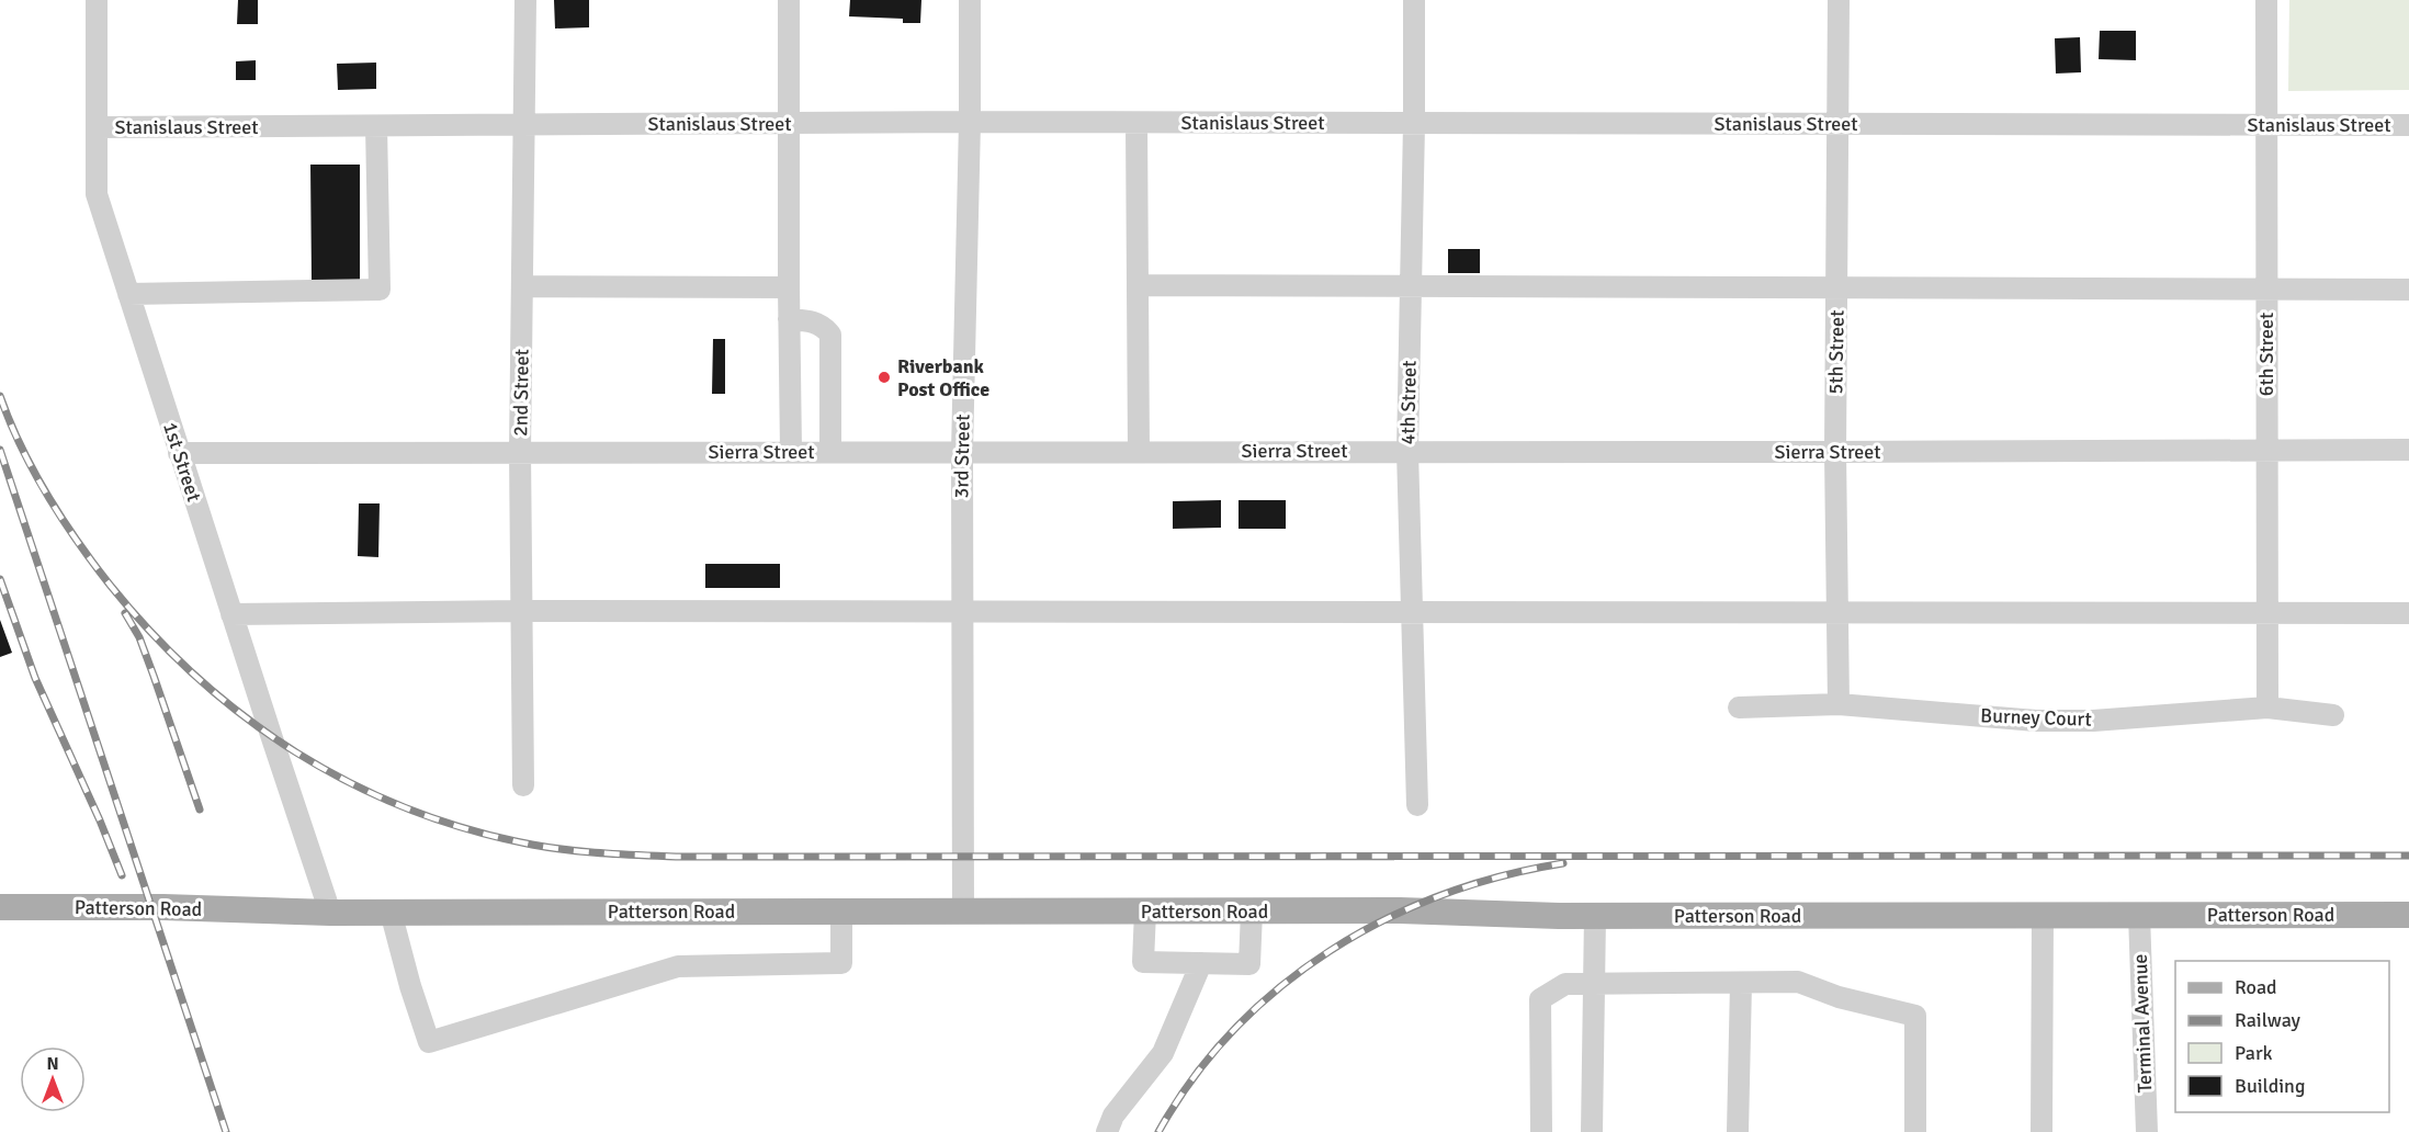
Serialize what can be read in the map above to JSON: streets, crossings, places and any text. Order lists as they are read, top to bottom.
{
  "streets": {
    "main road": ["Patterson Road"],
    "street": [
      "Stanislaus Street",
      "5th Street",
      "6th Street",
      "2nd Street",
      "4th Street",
      "Sierra Street",
      "3rd Street",
      "1st Street",
      "Burney Court",
      "Terminal Avenue"
    ]
  },
  "crossings": [
    ["Stanislaus Street", "5th Street"],
    ["Stanislaus Street", "6th Street"],
    ["Stanislaus Street", "2nd Street"],
    ["Stanislaus Street", "4th Street"],
    ["Stanislaus Street", "3rd Street"],
    ["Stanislaus Street", "1st Street"],
    ["5th Street", "Sierra Street"],
    ["5th Street", "Burney Court"],
    ["6th Street", "Sierra Street"],
    ["6th Street", "Burney Court"],
    ["2nd Street", "Sierra Street"],
    ["4th Street", "Sierra Street"],
    ["Sierra Street", "3rd Street"],
    ["Sierra Street", "1st Street"],
    ["3rd Street", "Patterson Road"],
    ["1st Street", "Patterson Road"],
    ["Patterson Road", "Terminal Avenue"]
  ],
  "places": ["Riverbank Post Office"],
  "legend": [
    "Road",
    "Railway",
    "Park",
    "Building"
  ],
  "north": "top"
}
